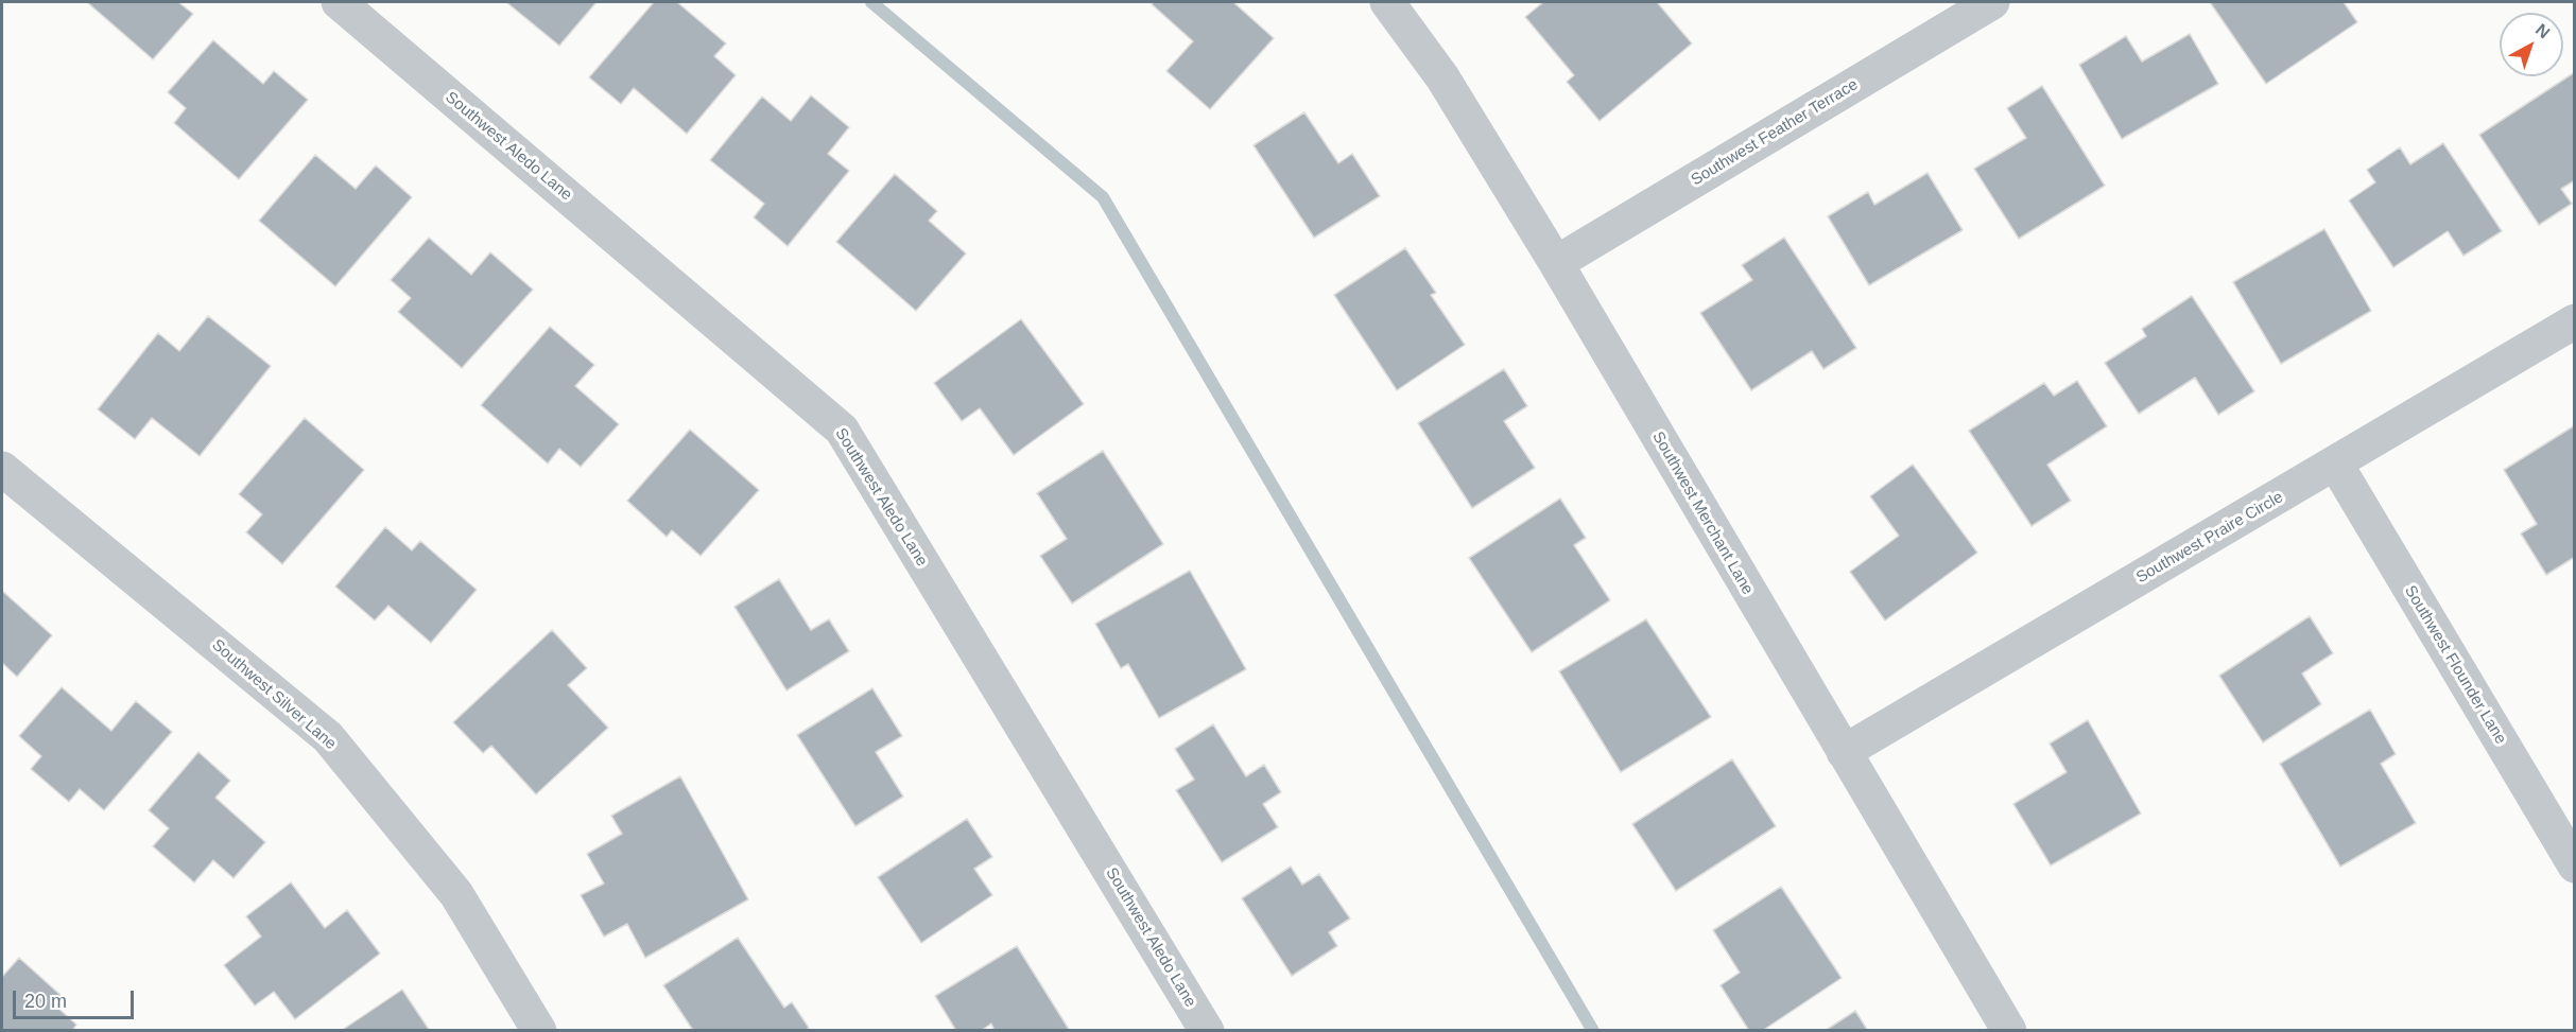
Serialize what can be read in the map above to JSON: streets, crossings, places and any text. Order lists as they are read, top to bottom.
{
  "streets": {
    "street": [
      "Southwest Feather Terrace",
      "Southwest Aledo Lane",
      "Southwest Merchant Lane",
      "Southwest Praire Circle",
      "Southwest Flounder Lane",
      "Southwest Silver Lane"
    ]
  },
  "crossings": [
    ["Southwest Feather Terrace", "Southwest Merchant Lane"],
    ["Southwest Merchant Lane", "Southwest Praire Circle"],
    ["Southwest Praire Circle", "Southwest Flounder Lane"]
  ],
  "scale_bar": "20 m",
  "north": "top right"
}
